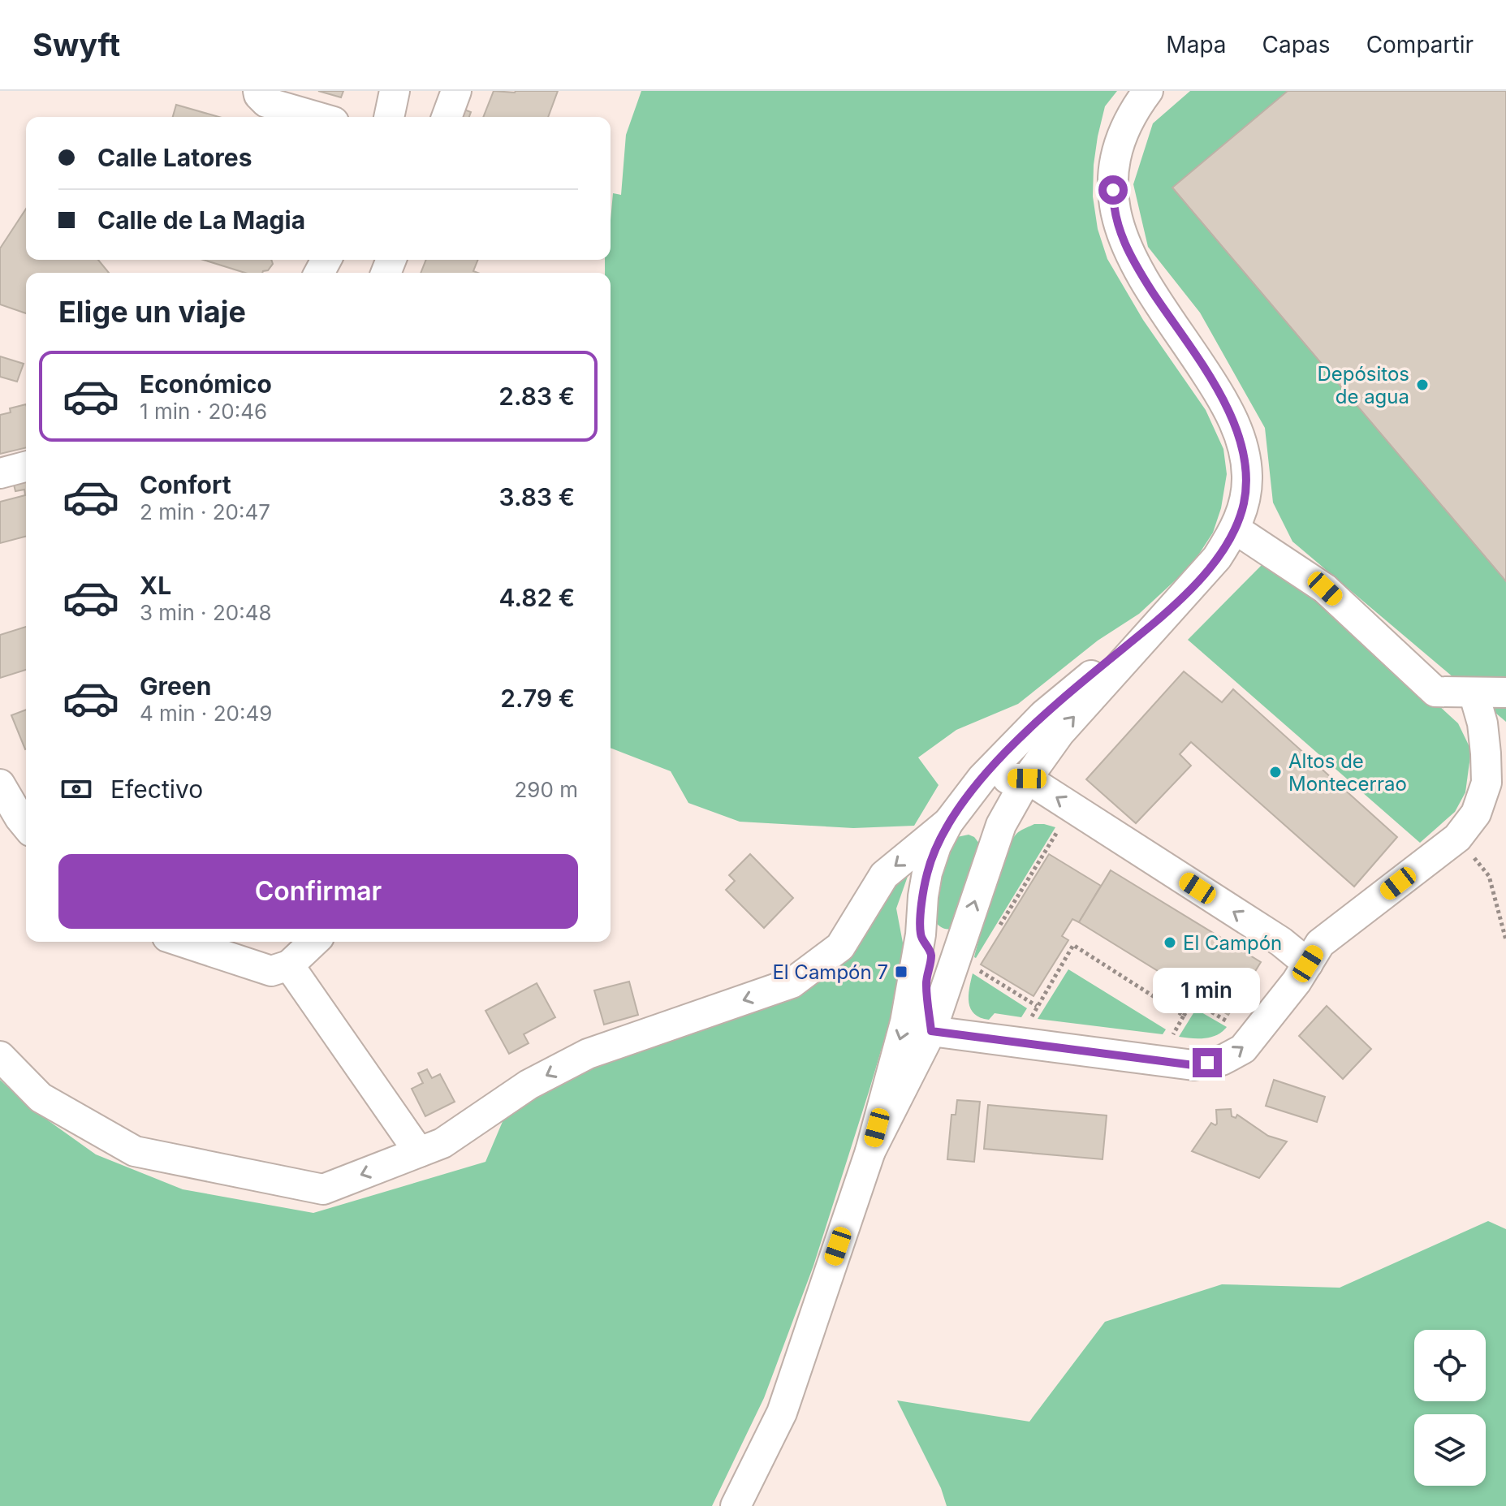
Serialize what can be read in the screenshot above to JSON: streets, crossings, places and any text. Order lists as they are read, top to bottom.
{
  "places": {
    "other": ["Depósitos de agua", "Altos de Montecerrao", "El Campón"],
    "transit": ["El Campón 7"]
  },
  "page": {
    "header": "Swyft",
    "nav": ["Mapa", "Capas", "Compartir"],
    "banner": ["Calle Latores", "Calle de La Magia"],
    "heading": "Elige un viaje",
    "list": [
      {
        "name": "Económico",
        "note": "1 min · 20:46",
        "value": "2.83 €"
      },
      {
        "name": "Confort",
        "note": "2 min · 20:47",
        "value": "3.83 €"
      },
      {
        "name": "XL",
        "note": "3 min · 20:48",
        "value": "4.82 €"
      },
      {
        "name": "Green",
        "note": "4 min · 20:49",
        "value": "2.79 €"
      }
    ],
    "pay": ["Efectivo", "290 m"],
    "buttons": "Confirmar",
    "bubble": "1 min"
  }
}
